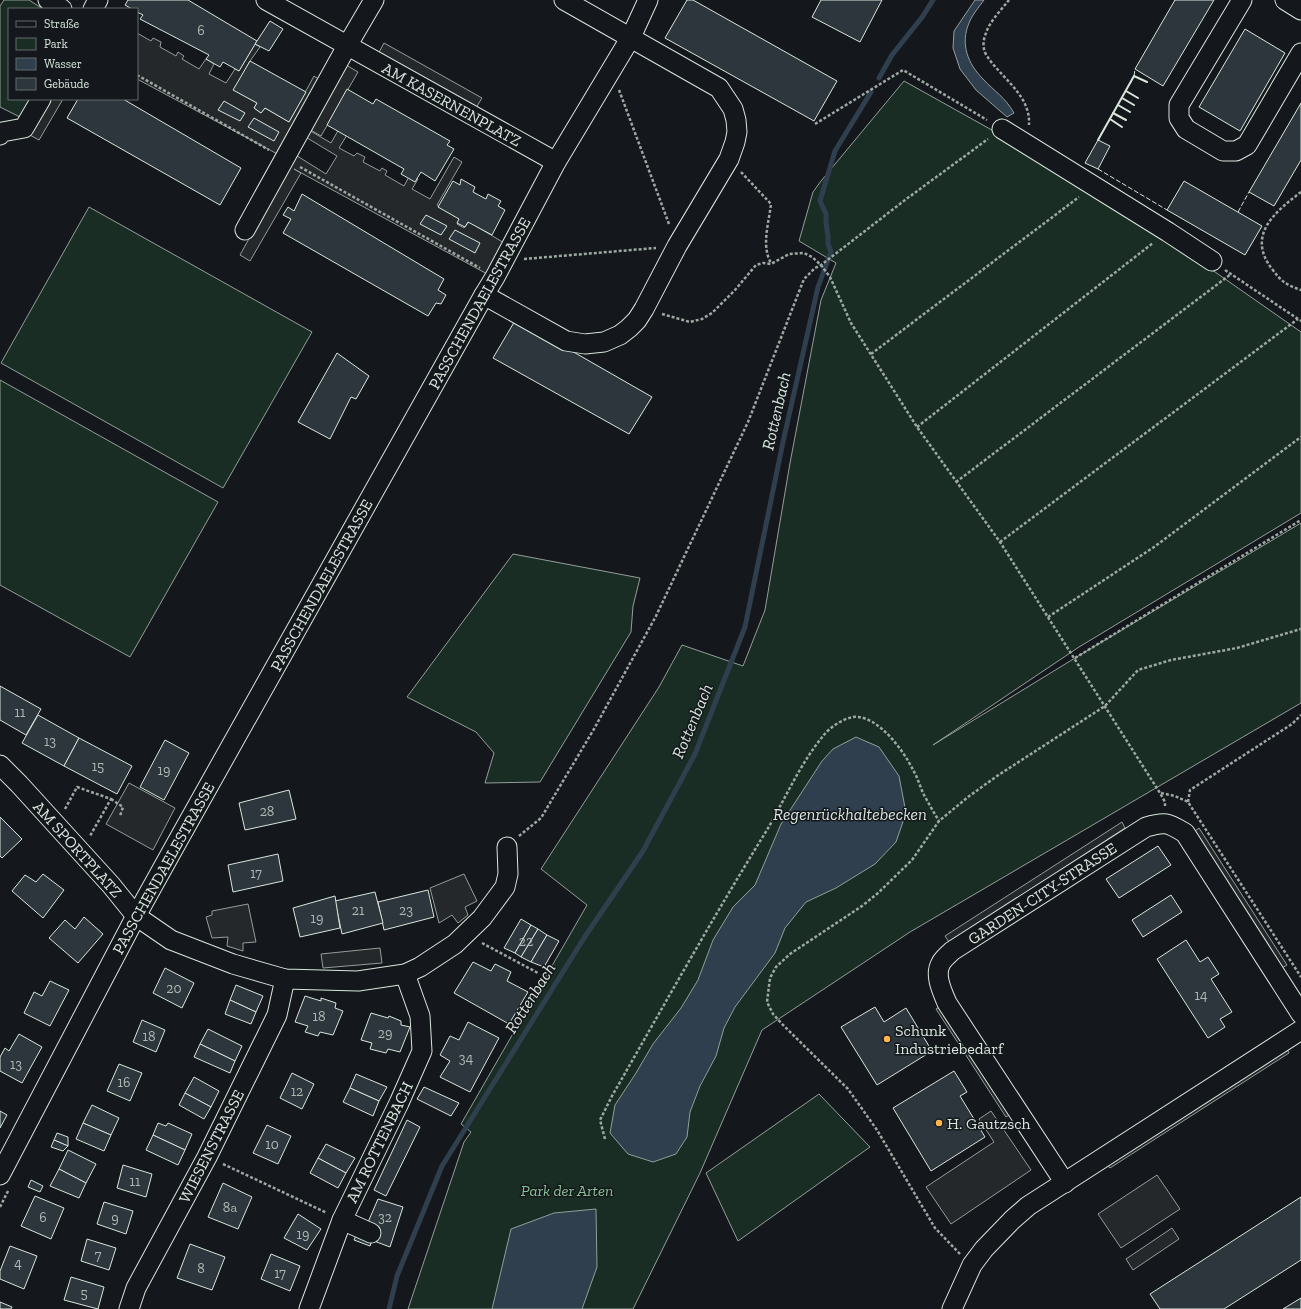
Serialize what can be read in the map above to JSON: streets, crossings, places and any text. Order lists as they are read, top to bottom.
{
  "streets": {
    "street": [
      "AM KASERNENPLATZ",
      "PASSCHENDAELESTRASSE",
      "AM SPORTPLATZ",
      "GARDEN-CITY-STRASSE",
      "AM ROTTENBACH",
      "WIESENSTRASSE"
    ]
  },
  "crossings": [
    ["AM KASERNENPLATZ", "PASSCHENDAELESTRASSE"],
    ["PASSCHENDAELESTRASSE", "AM SPORTPLATZ"],
    ["AM SPORTPLATZ", "AM ROTTENBACH"],
    ["AM SPORTPLATZ", "WIESENSTRASSE"]
  ],
  "water": ["Rottenbach", "Regenrückhaltebecken"],
  "parks": ["Park der Arten"],
  "places": ["Schunk Industriebedarf", "H. Gautzsch"],
  "house_numbers": [
    "6",
    "11",
    "13",
    "15",
    "19",
    "28",
    "17",
    "21",
    "23",
    "19",
    "22",
    "20",
    "14",
    "18",
    "29",
    "18",
    "34",
    "13",
    "16",
    "12",
    "10",
    "11",
    "8a",
    "6",
    "32",
    "9",
    "19",
    "7",
    "4",
    "8",
    "17",
    "5"
  ],
  "legend": [
    "Straße",
    "Park",
    "Wasser",
    "Gebäude"
  ]
}
